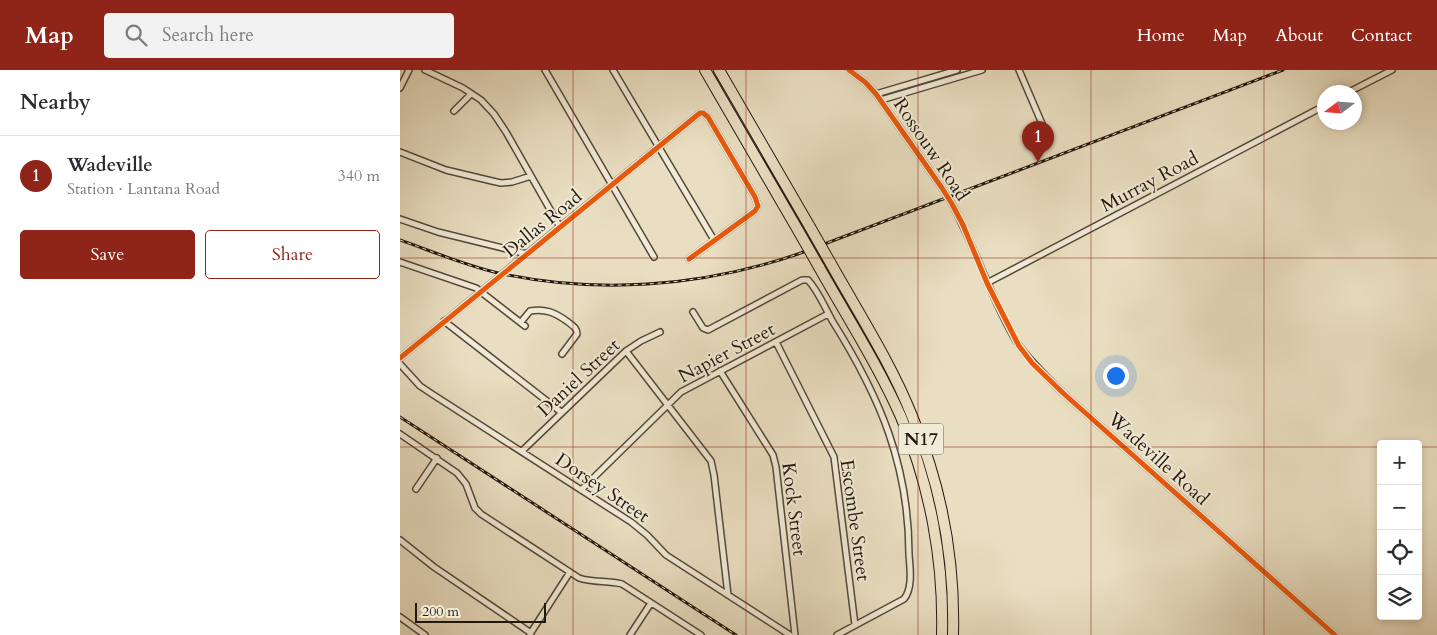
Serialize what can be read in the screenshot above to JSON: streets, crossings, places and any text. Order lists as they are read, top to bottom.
{
  "streets": {
    "highway": ["N17"],
    "street": [
      "Rossouw Road",
      "Murray Road",
      "Dallas Road",
      "Napier Street",
      "Daniel Street",
      "Wadeville Road",
      "Dorsey Street",
      "Kock Street",
      "Escombe Street"
    ]
  },
  "crossings": [
    ["Rossouw Road", "Murray Road"],
    ["Rossouw Road", "Wadeville Road"],
    ["Murray Road", "Wadeville Road"],
    ["Napier Street", "Dorsey Street"],
    ["Napier Street", "Kock Street"],
    ["Napier Street", "Escombe Street"],
    ["Daniel Street", "Dorsey Street"]
  ],
  "scale_bar": "200 m",
  "north": "left",
  "page": {
    "header": "Map",
    "search": "Search here",
    "nav": [
      "Home",
      "Map",
      "About",
      "Contact"
    ],
    "heading": "Nearby",
    "pins": "1",
    "list": [
      {
        "mark": "1",
        "name": "Wadeville",
        "note": "Station · Lantana Road",
        "value": "340 m"
      }
    ],
    "buttons": ["Save", "Share"],
    "map_buttons": ["+", "−"],
    "scale": "200 m"
  }
}
